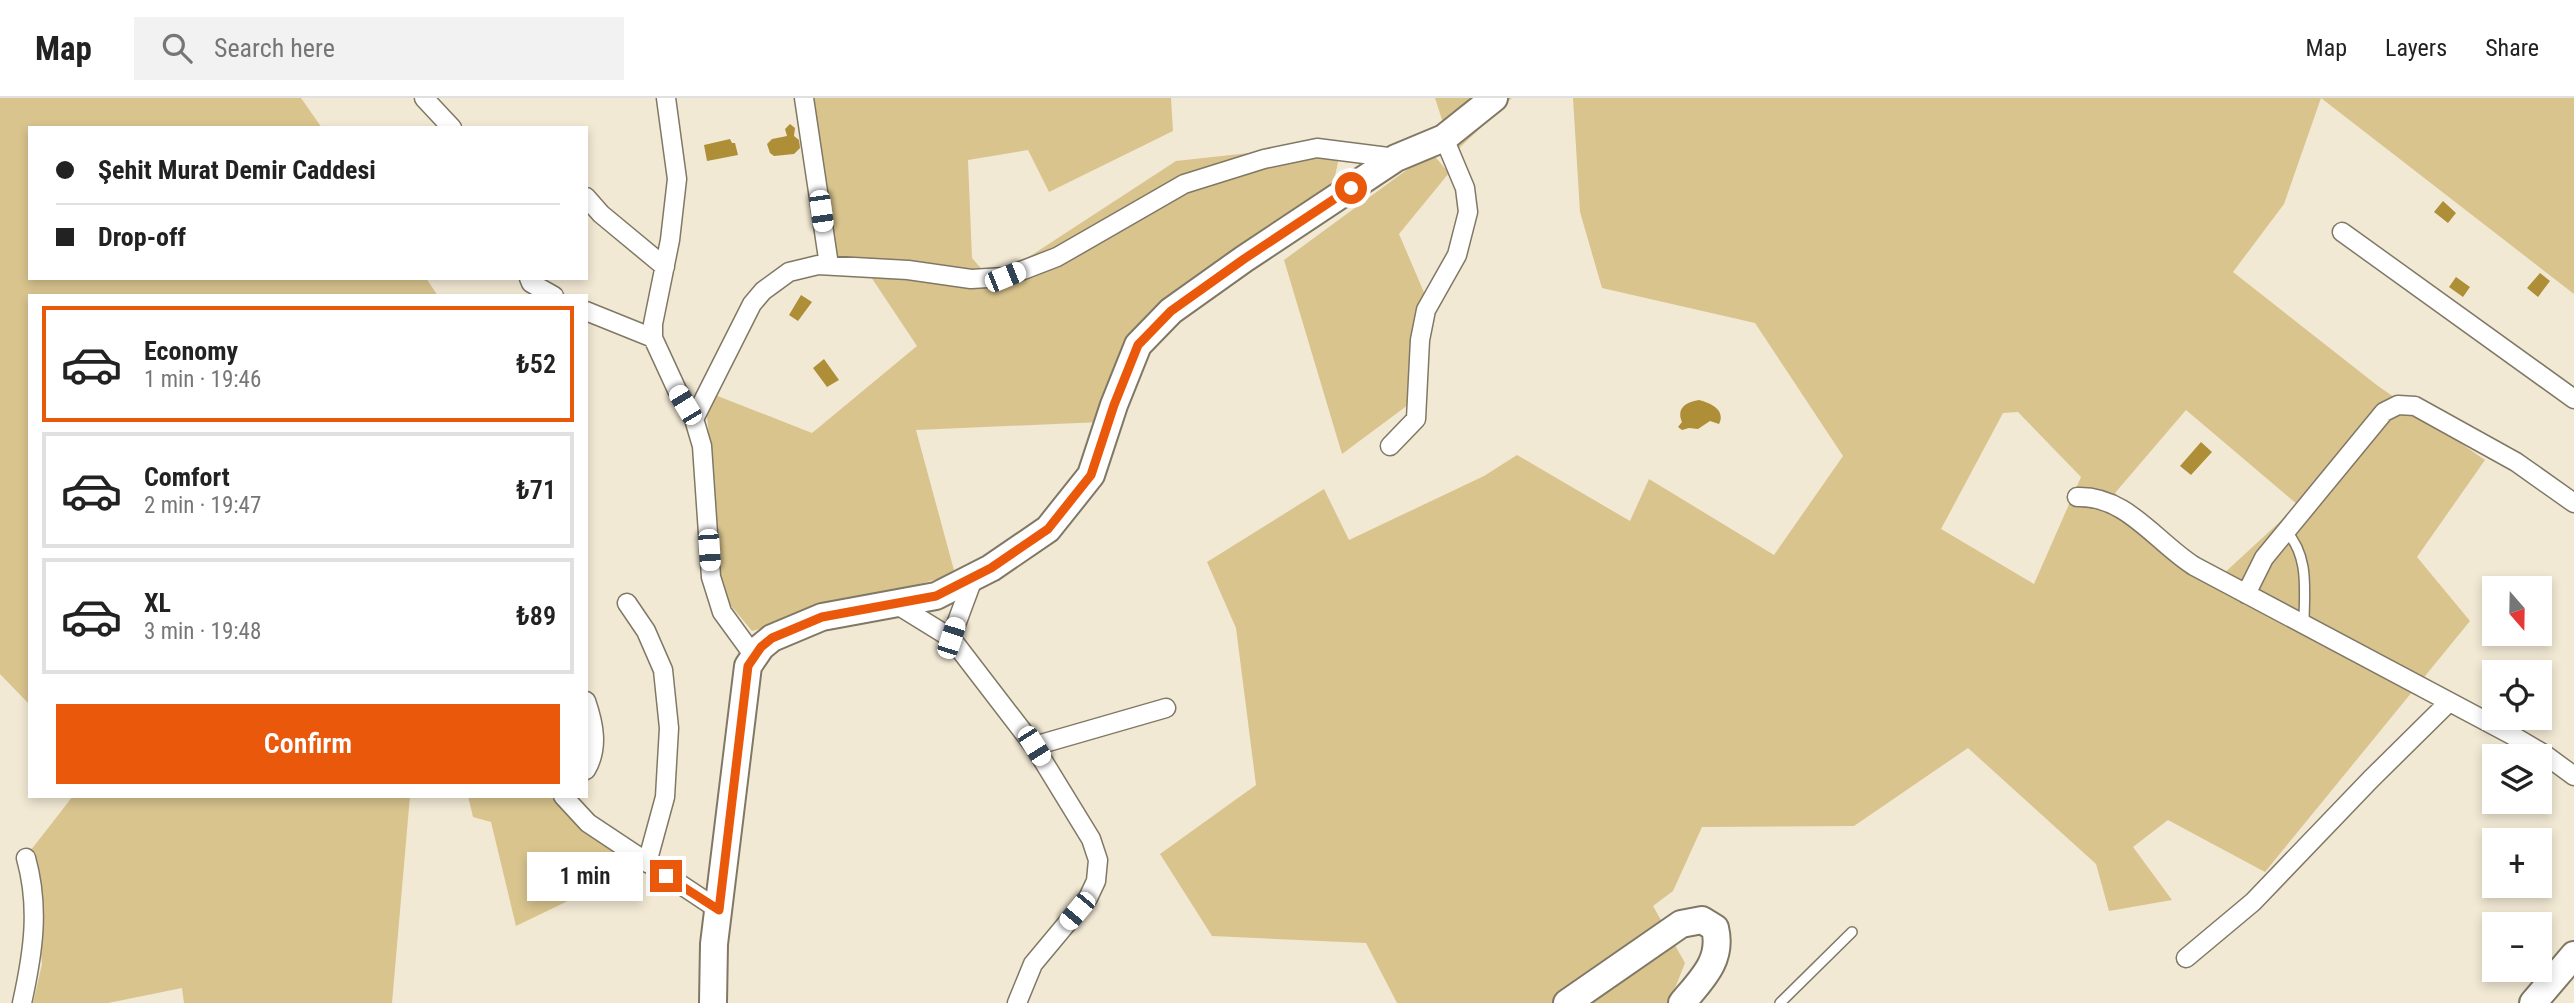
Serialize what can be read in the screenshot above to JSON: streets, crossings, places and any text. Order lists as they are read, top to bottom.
{
  "north": "bottom",
  "page": {
    "header": "Map",
    "search": "Search here",
    "nav": ["Map", "Layers", "Share"],
    "banner": ["Şehit Murat Demir Caddesi", "Drop-off"],
    "list": [
      {
        "name": "Economy",
        "note": "1 min · 19:46",
        "value": "₺52"
      },
      {
        "name": "Comfort",
        "note": "2 min · 19:47",
        "value": "₺71"
      },
      {
        "name": "XL",
        "note": "3 min · 19:48",
        "value": "₺89"
      }
    ],
    "map_buttons": ["+", "−"],
    "buttons": "Confirm",
    "bubble": "1 min"
  }
}
